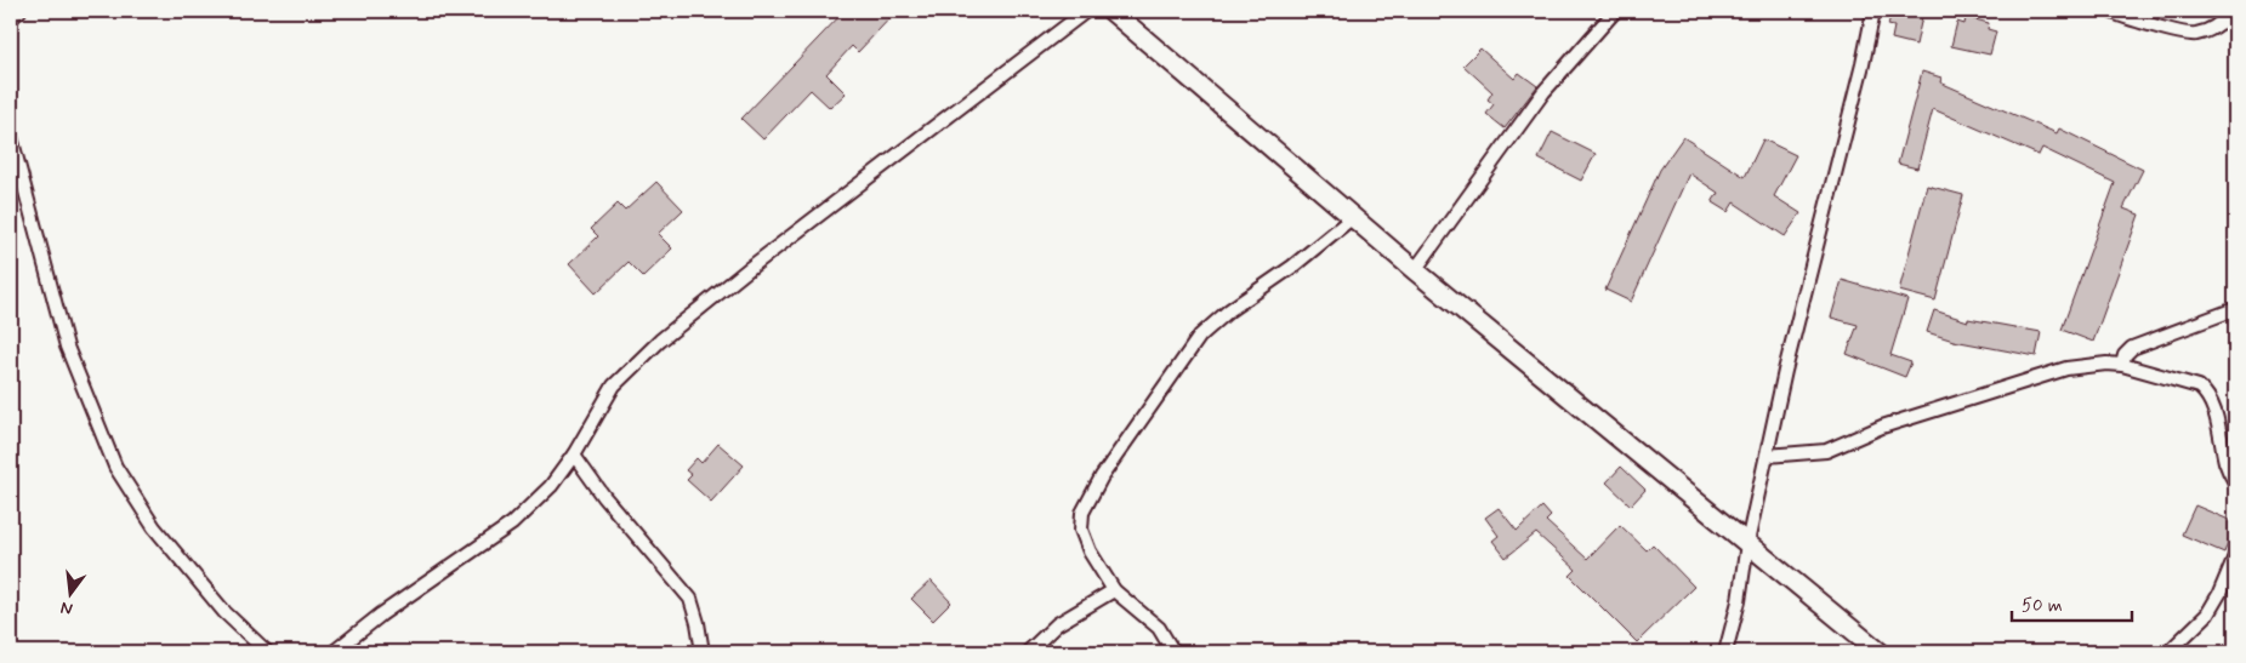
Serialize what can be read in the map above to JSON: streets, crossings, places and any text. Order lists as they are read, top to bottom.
{
  "scale_bar": "50 m",
  "north": "bottom"
}
